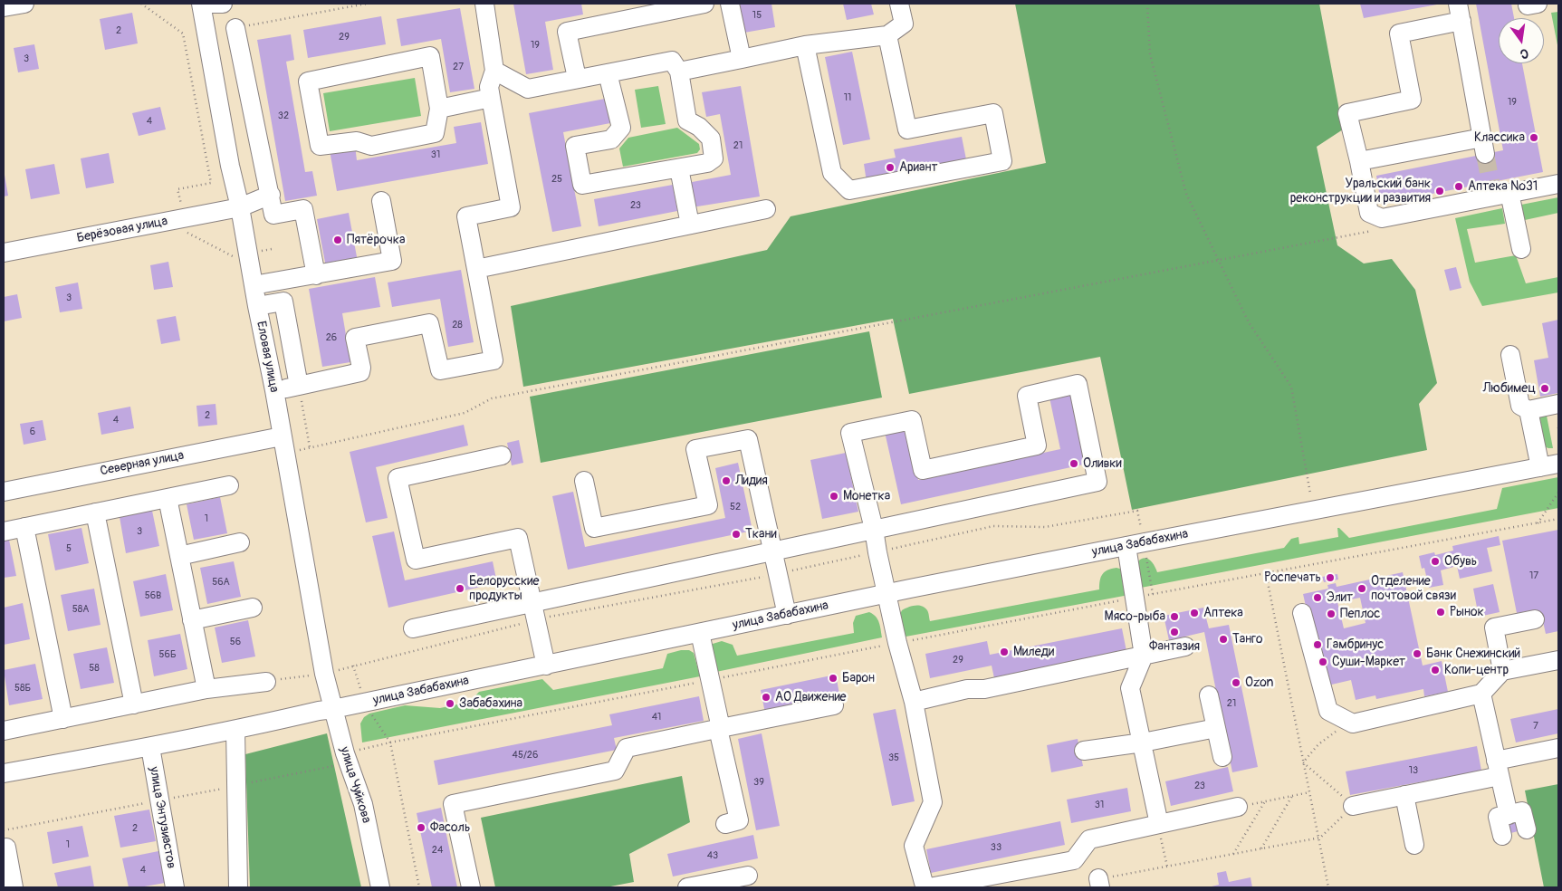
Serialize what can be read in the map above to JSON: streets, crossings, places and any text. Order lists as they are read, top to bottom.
{
  "streets": {
    "street": [
      "Берёзовая улица",
      "Еловая улица",
      "Северная улица",
      "улица Забабахина",
      "улица Чуйкова",
      "улица Энтузиастов"
    ]
  },
  "crossings": [
    ["Берёзовая улица", "Еловая улица"],
    ["Еловая улица", "Северная улица"],
    ["Еловая улица", "улица Забабахина"],
    ["Еловая улица", "улица Чуйкова"],
    ["улица Забабахина", "улица Чуйкова"],
    ["улица Забабахина", "улица Энтузиастов"]
  ],
  "places": [
    "Классика",
    "Ариант",
    "Аптека №31",
    "Уральский банк реконструкции и развития",
    "Пятёрочка",
    "Любимец",
    "Оливки",
    "Лидия",
    "Монетка",
    "Ткани",
    "Обувь",
    "Роспечать",
    "Белорусские продукты",
    "Отделение почтовой связи",
    "Элит",
    "Рынок",
    "Аптека",
    "Пеплос",
    "Мясо-рыба",
    "Фантазия",
    "Танго",
    "Гамбринус",
    "Миледи",
    "Банк Снежинский",
    "Суши-Маркет",
    "Копи-центр",
    "Барон",
    "Ozon",
    "АО Движение",
    "Забабахина",
    "Фасоль"
  ],
  "house_numbers": [
    "15",
    "2",
    "29",
    "19",
    "3",
    "27",
    "11",
    "19",
    "32",
    "4",
    "21",
    "31",
    "25",
    "23",
    "3",
    "28",
    "26",
    "2",
    "4",
    "6",
    "52",
    "1",
    "3",
    "5",
    "17",
    "56А",
    "56В",
    "58А",
    "56",
    "56Б",
    "29",
    "58",
    "58Б",
    "21",
    "41",
    "7",
    "45/26",
    "35",
    "13",
    "39",
    "23",
    "31",
    "2",
    "1",
    "33",
    "24",
    "43",
    "4"
  ],
  "north": "bottom"
}
